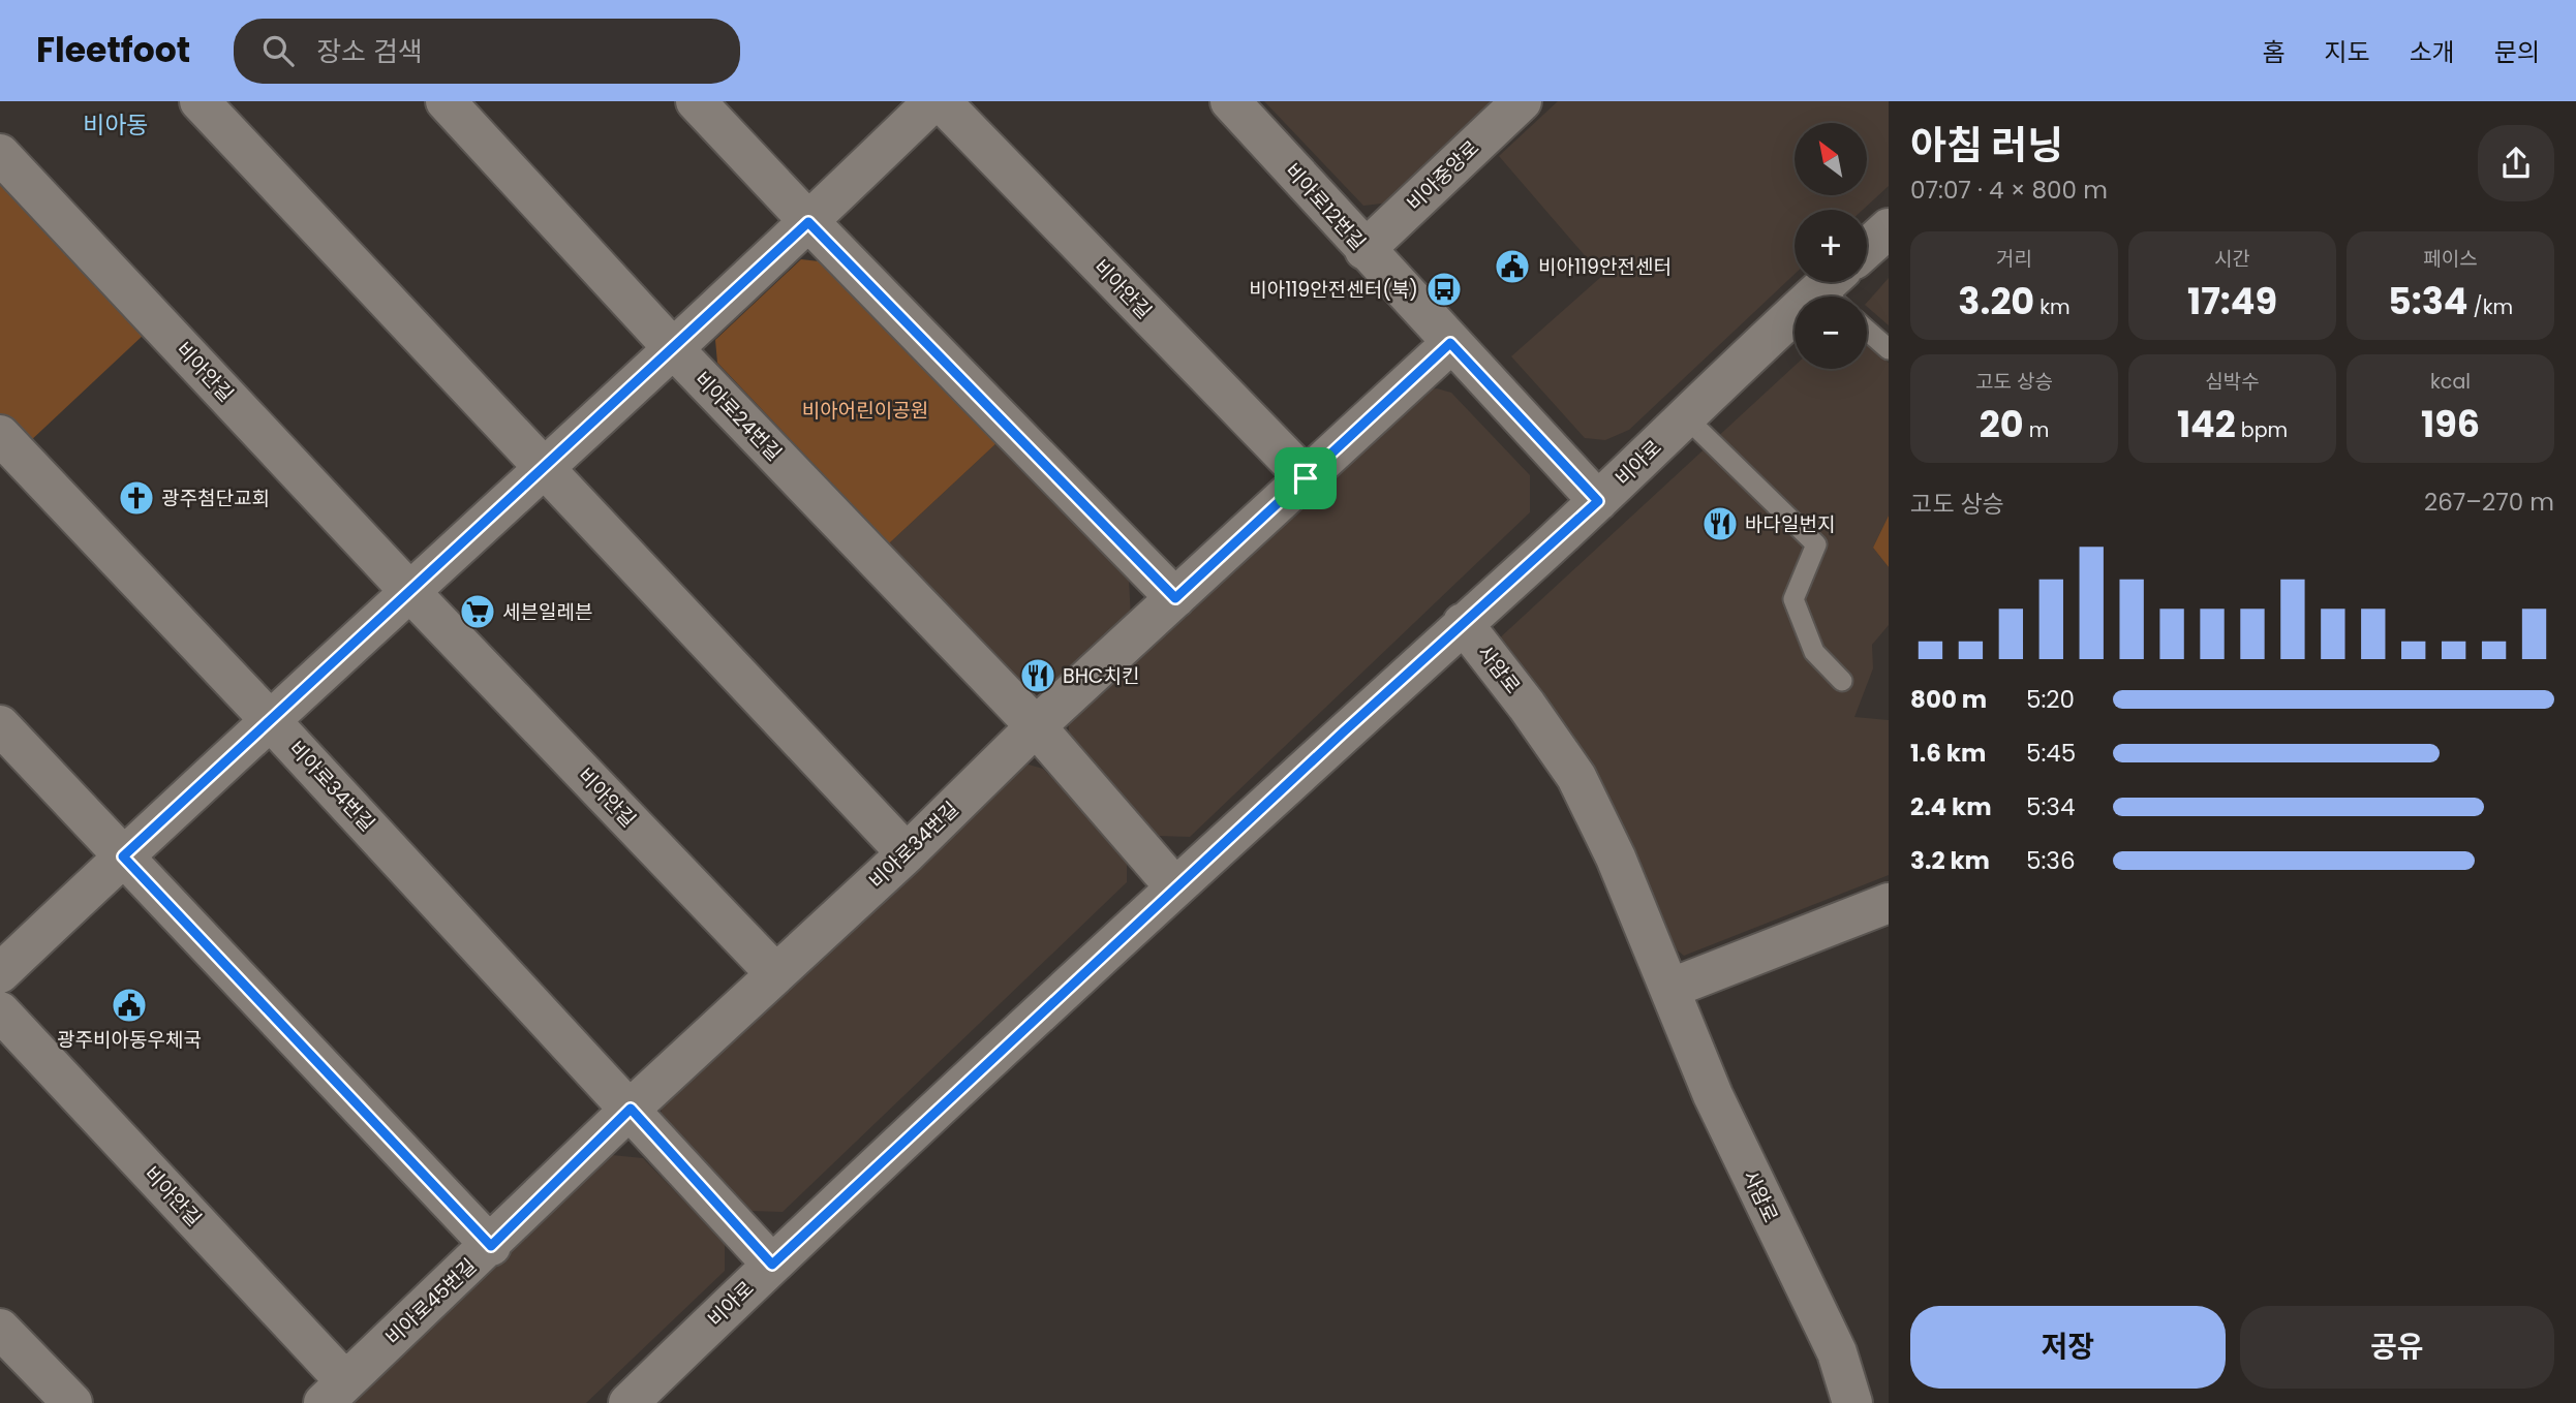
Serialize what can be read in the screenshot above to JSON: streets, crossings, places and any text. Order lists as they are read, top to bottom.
{
  "streets": {
    "street": [
      "비아중앙로",
      "비아로12번길",
      "비아안길",
      "비아로24번길",
      "비아로",
      "사암로",
      "비아로34번길",
      "비아로45번길"
    ]
  },
  "crossings": [
    ["비아중앙로", "비아로12번길"],
    ["비아로12번길", "비아로"],
    ["비아안길", "비아로34번길"],
    ["비아안길", "비아로45번길"],
    ["비아로24번길", "비아로"],
    ["비아로24번길", "비아로34번길"],
    ["비아로", "사암로"],
    ["비아로", "비아로34번길"],
    ["비아로34번길", "비아로45번길"]
  ],
  "districts": ["비아동"],
  "parks": ["비아어린이공원"],
  "places": {
    "public building": ["비아119안전센터", "광주비아동우체국"],
    "bus stop": ["비아119안전센터(북)"],
    "church": ["광주첨단교회"],
    "restaurant": ["바다일번지", "BHC치킨"],
    "supermarket": ["세븐일레븐"]
  },
  "north": "top left",
  "page": {
    "header": "Fleetfoot",
    "search": "장소 검색",
    "nav": [
      "홈",
      "지도",
      "소개",
      "문의"
    ],
    "heading": ["아침 러닝", "07:07 · 4 × 800 m"],
    "map_buttons": ["+", "−"],
    "stats": [
      ["거리", "3.20 km"],
      ["시간", "17:49"],
      ["페이스", "5:34 /km"],
      ["고도 상승", "20 m"],
      ["심박수", "142 bpm"],
      ["kcal", "196"]
    ],
    "chart": ["고도 상승", "267–270 m"],
    "list": [
      {
        "name": "800 m",
        "note": "5:20"
      },
      {
        "name": "1.6 km",
        "note": "5:45"
      },
      {
        "name": "2.4 km",
        "note": "5:34"
      },
      {
        "name": "3.2 km",
        "note": "5:36"
      }
    ],
    "buttons": ["저장", "공유"]
  }
}
